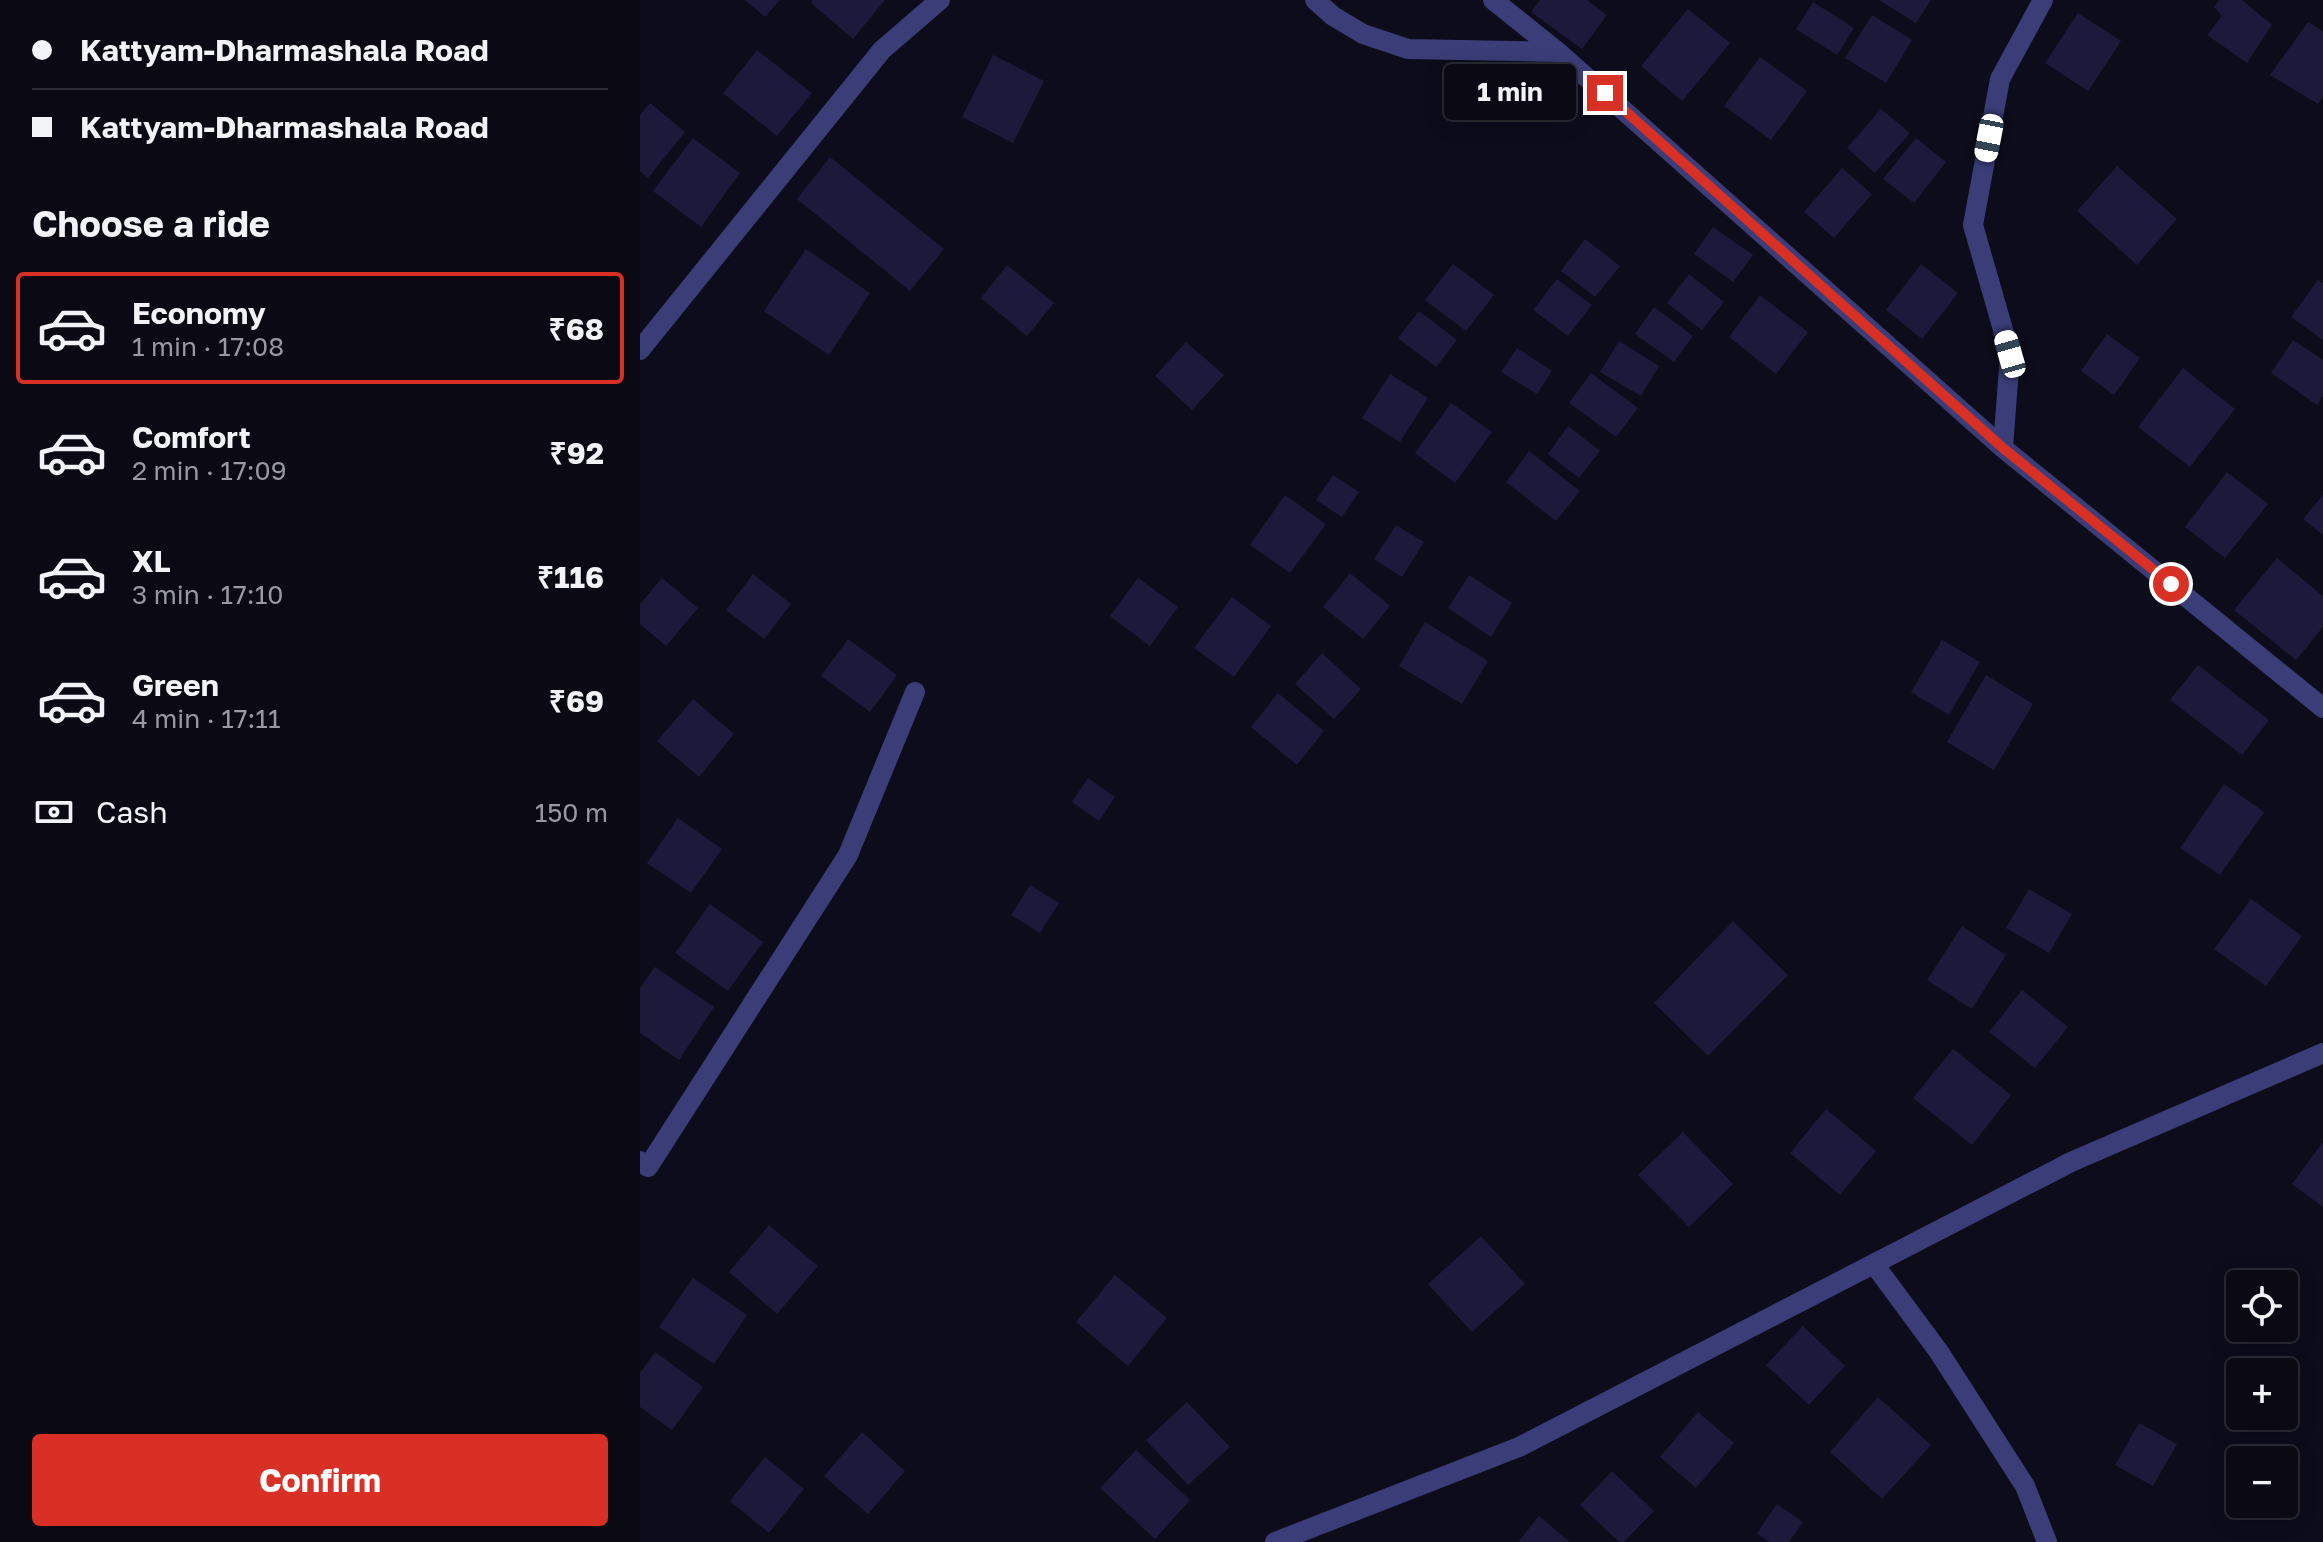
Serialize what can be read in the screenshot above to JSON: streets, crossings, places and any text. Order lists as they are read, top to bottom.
{
  "page": {
    "banner": ["Kattyam-Dharmashala Road", "Kattyam-Dharmashala Road"],
    "bubble": "1 min",
    "heading": "Choose a ride",
    "list": [
      {
        "name": "Economy",
        "note": "1 min · 17:08",
        "value": "₹68"
      },
      {
        "name": "Comfort",
        "note": "2 min · 17:09",
        "value": "₹92"
      },
      {
        "name": "XL",
        "note": "3 min · 17:10",
        "value": "₹116"
      },
      {
        "name": "Green",
        "note": "4 min · 17:11",
        "value": "₹69"
      }
    ],
    "pay": ["Cash", "150 m"],
    "map_buttons": ["+", "−"],
    "buttons": "Confirm"
  }
}
